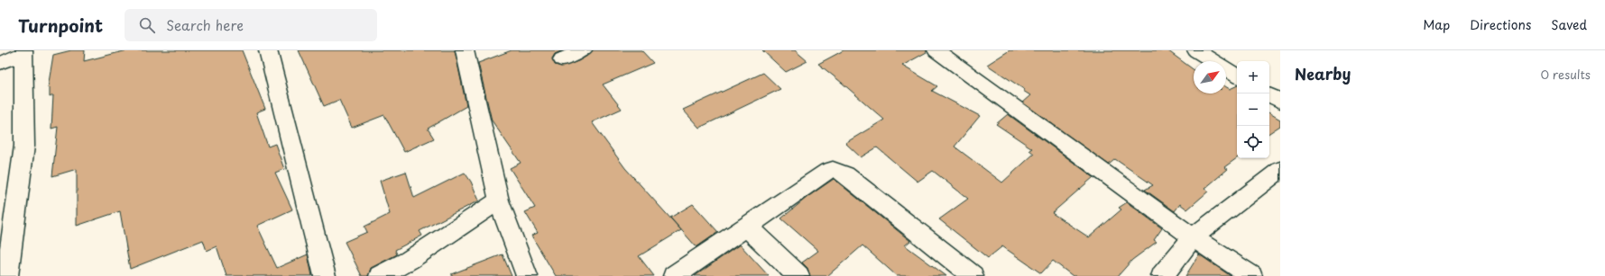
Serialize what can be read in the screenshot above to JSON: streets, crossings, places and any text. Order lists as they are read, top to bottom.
{
  "north": "top right",
  "page": {
    "header": "Turnpoint",
    "search": "Search here",
    "nav": ["Map", "Directions", "Saved"],
    "heading": ["Nearby", "0 results"],
    "map_buttons": ["+", "−"]
  }
}
